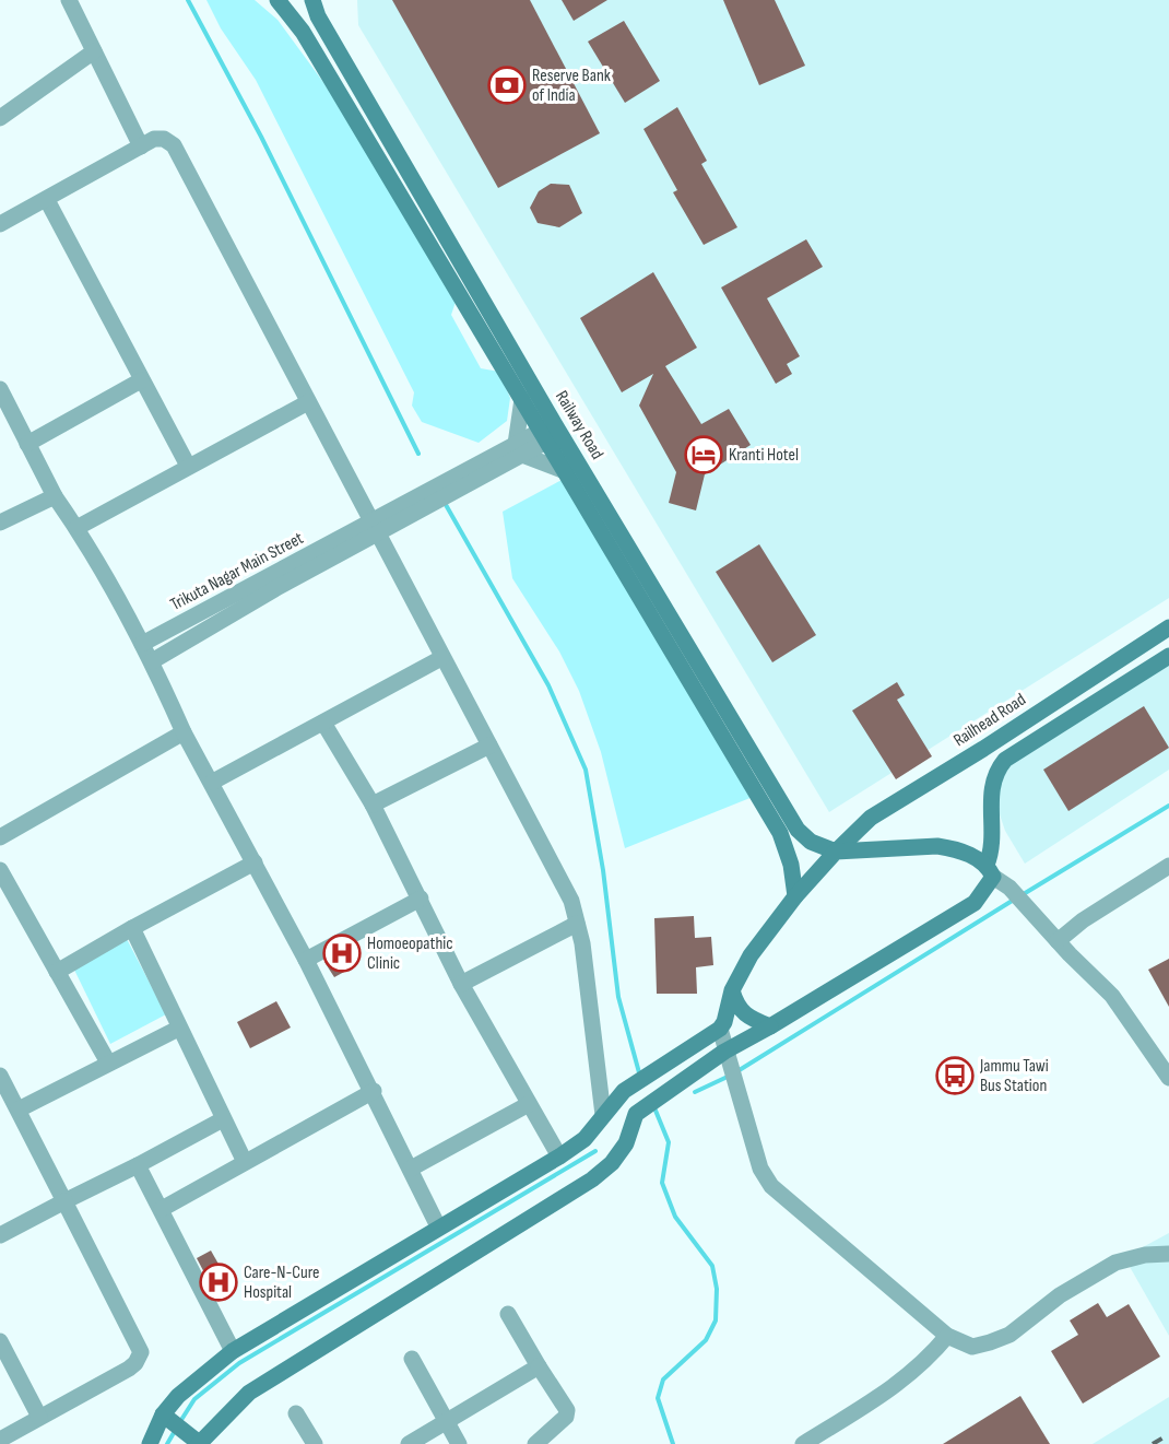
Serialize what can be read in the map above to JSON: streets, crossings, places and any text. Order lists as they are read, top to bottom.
{
  "streets": {
    "main road": ["Railway Road", "Railhead Road"],
    "street": ["Trikuta Nagar Main Street"]
  },
  "crossings": [
    ["Railway Road", "Trikuta Nagar Main Street"],
    ["Railway Road", "Railhead Road"]
  ],
  "places": {
    "bank": ["Reserve Bank of India"],
    "hotel": ["Kranti Hotel"],
    "hospital": ["Homoeopathic Clinic", "Care-N-Cure Hospital"],
    "bus stop": ["Jammu Tawi Bus Station"]
  }
}
